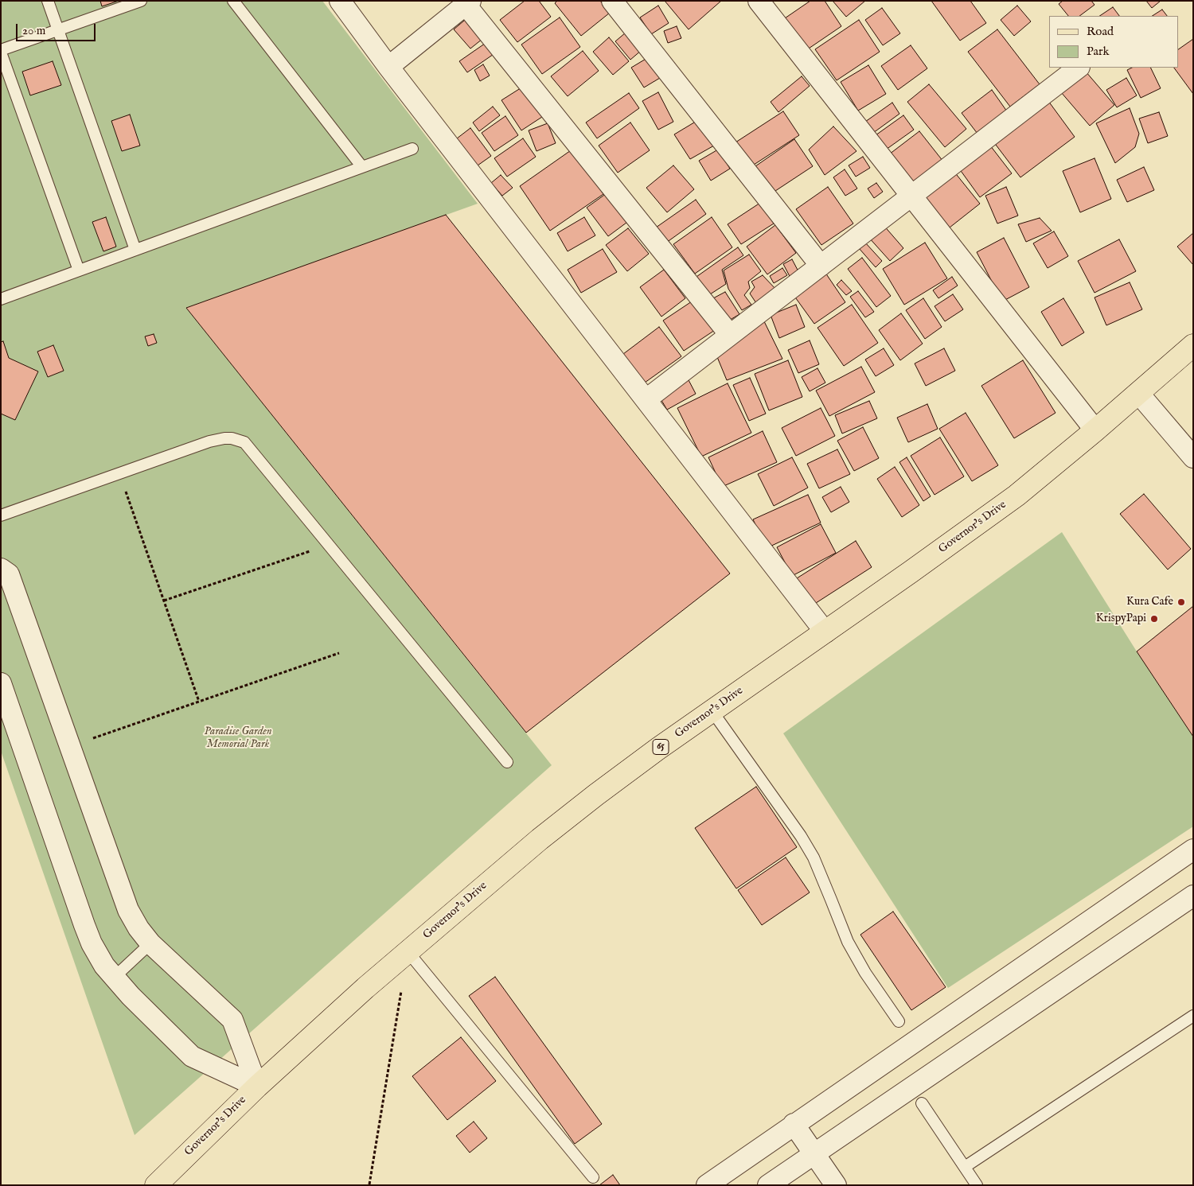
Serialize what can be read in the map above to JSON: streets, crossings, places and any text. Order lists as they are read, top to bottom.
{
  "streets": {
    "main road": ["Governor's Drive", "65"]
  },
  "parks": ["Paradise Garden Memorial Park"],
  "places": ["Kura Cafe", "KrispyPapi"],
  "legend": ["Road", "Park"],
  "scale_bar": "20 m"
}
